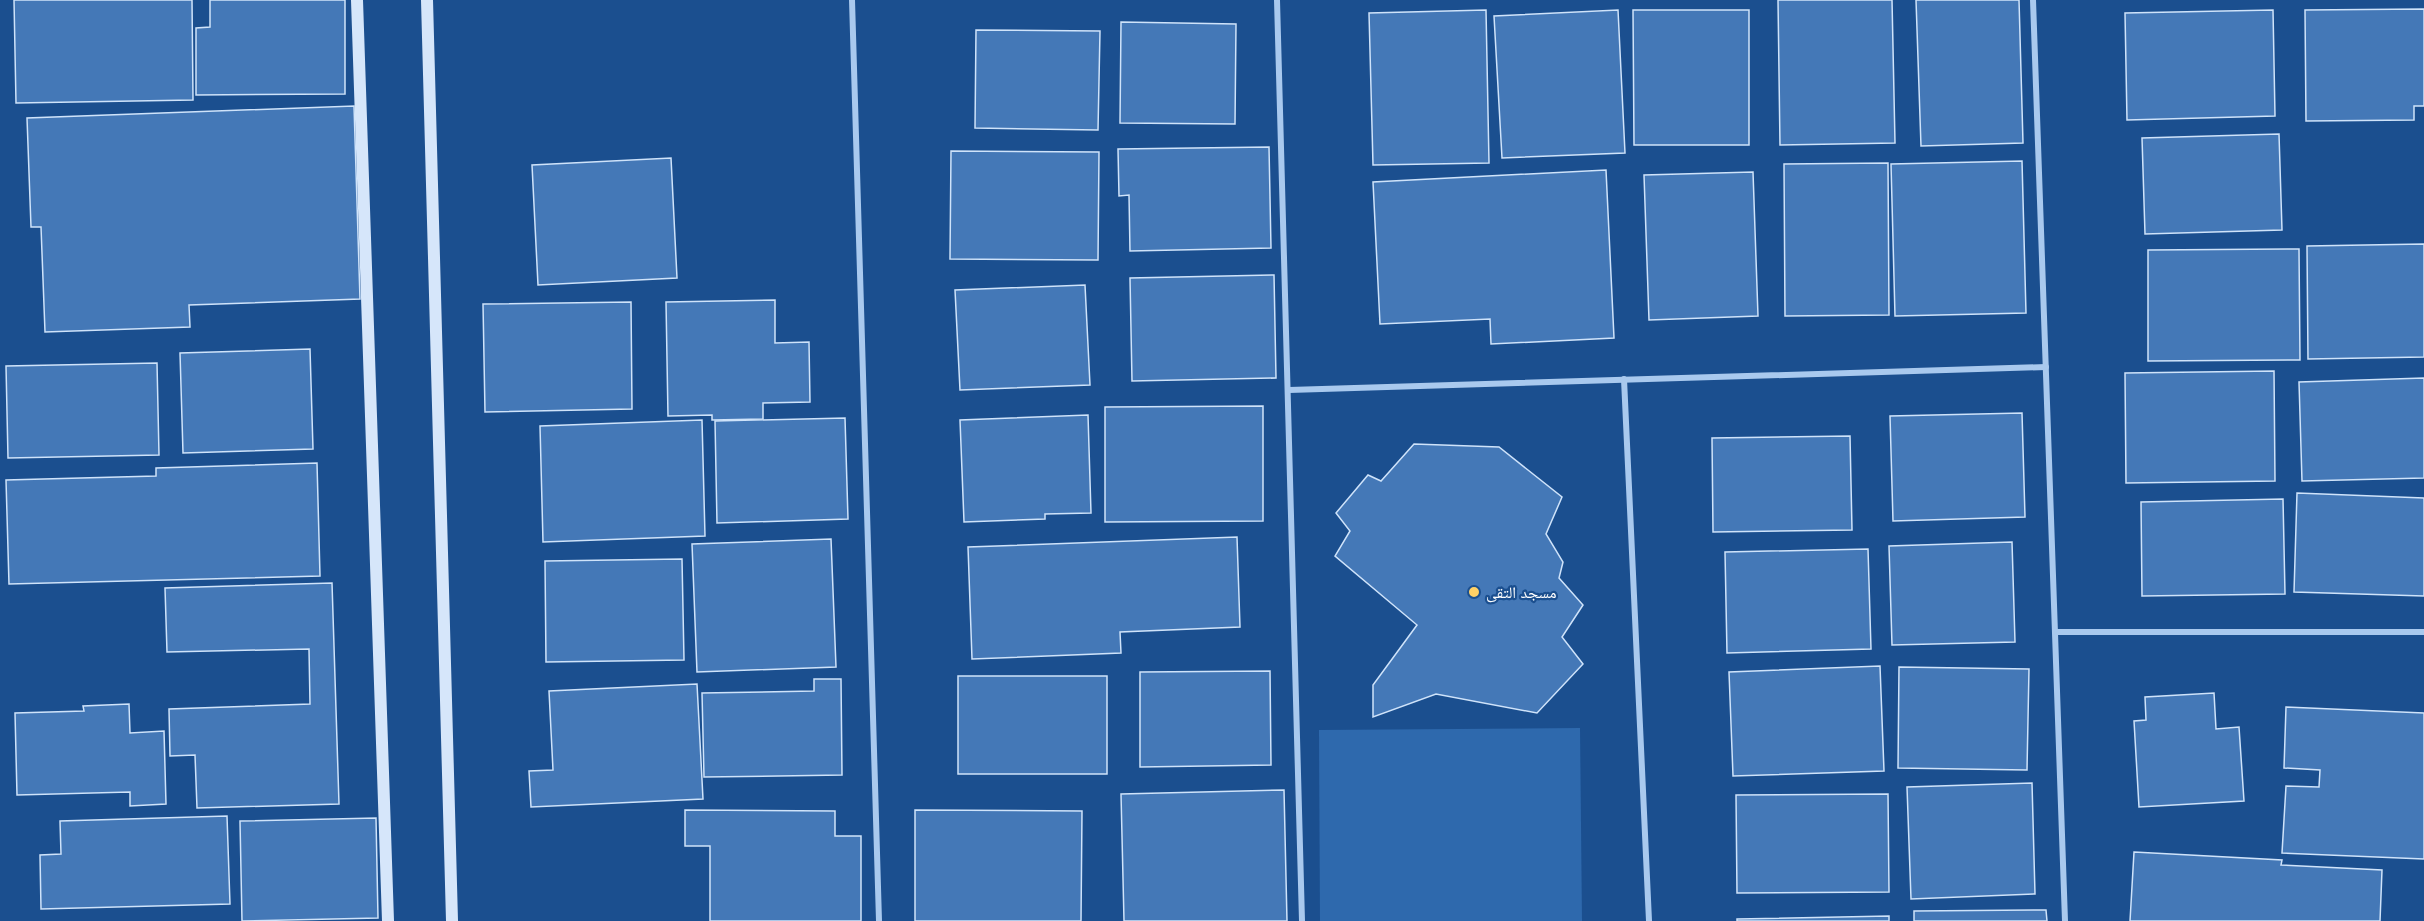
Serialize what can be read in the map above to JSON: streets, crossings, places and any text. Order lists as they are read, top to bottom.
{
  "places": ["مسجد التقى"]
}
